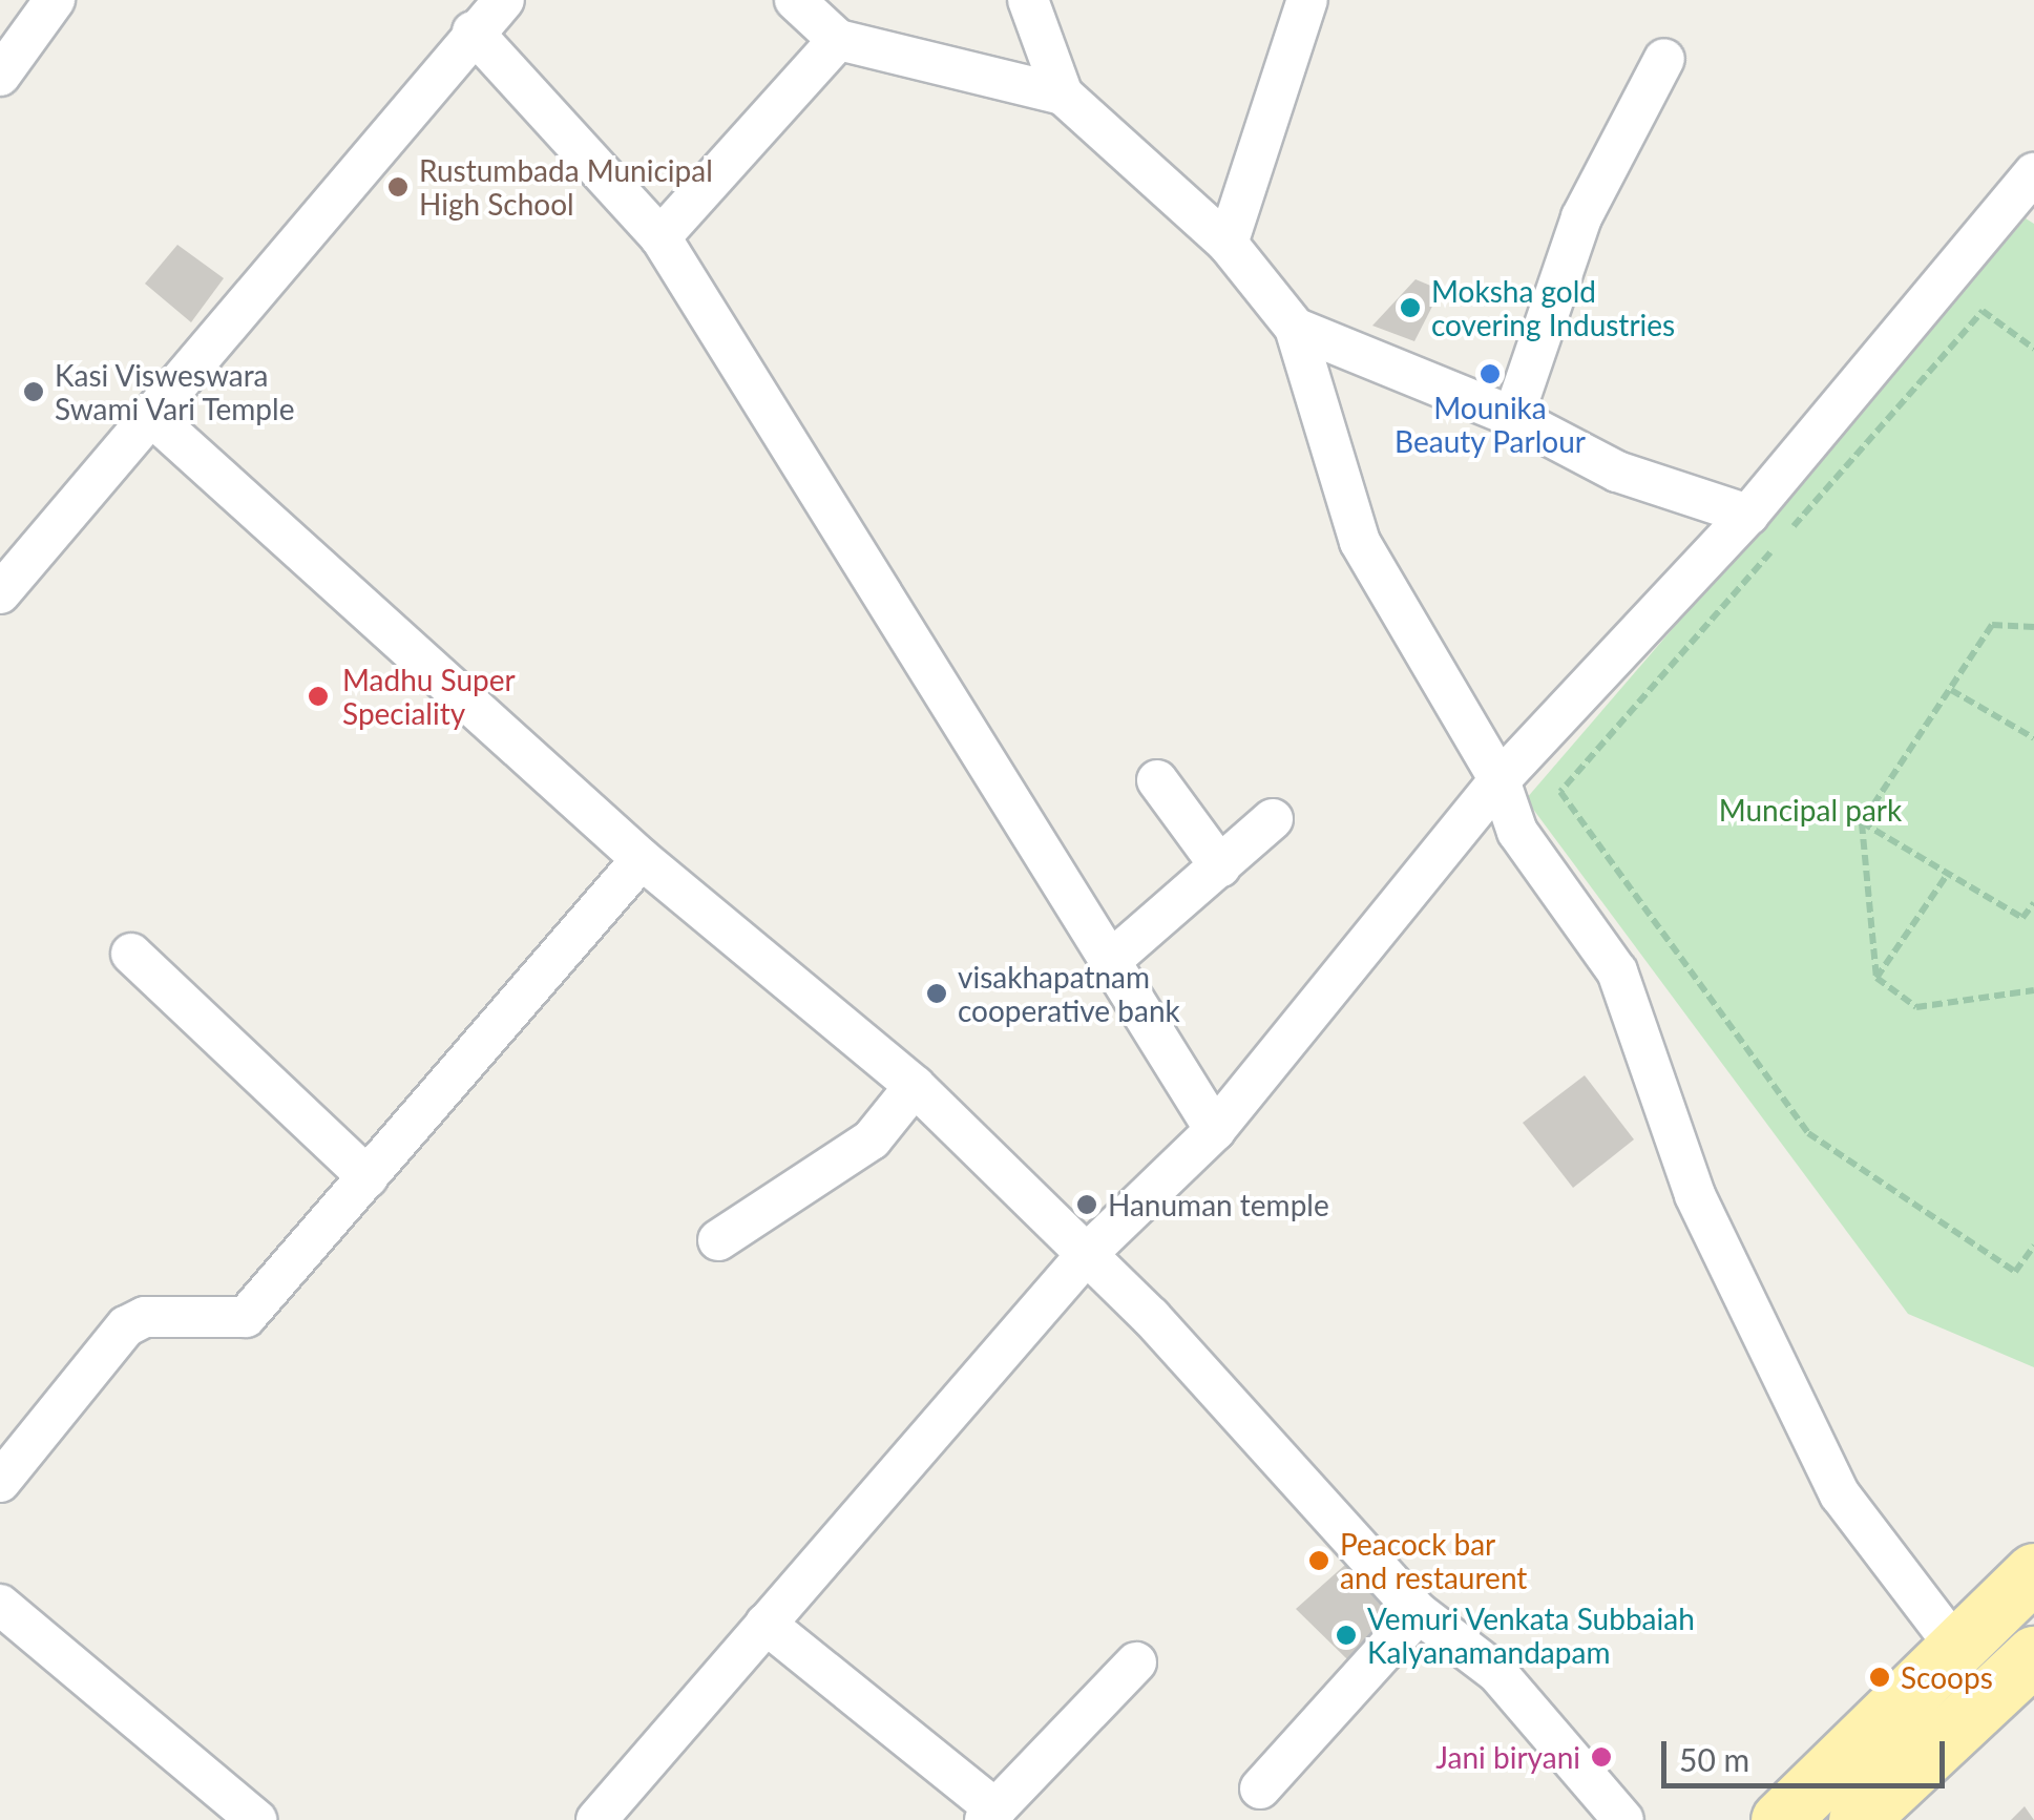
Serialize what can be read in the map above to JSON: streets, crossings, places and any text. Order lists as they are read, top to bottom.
{
  "parks": ["Muncipal park"],
  "places": [
    "Rustumbada Municipal High School",
    "Moksha gold covering Industries",
    "Mounika Beauty Parlour",
    "Kasi Visweswara Swami Vari Temple",
    "Madhu Super Speciality",
    "visakhapatnam cooperative bank",
    "Hanuman temple",
    "Peacock bar and restaurent",
    "Vemuri Venkata Subbaiah Kalyanamandapam",
    "Scoops",
    "Jani biryani"
  ],
  "scale_bar": "50 m"
}
